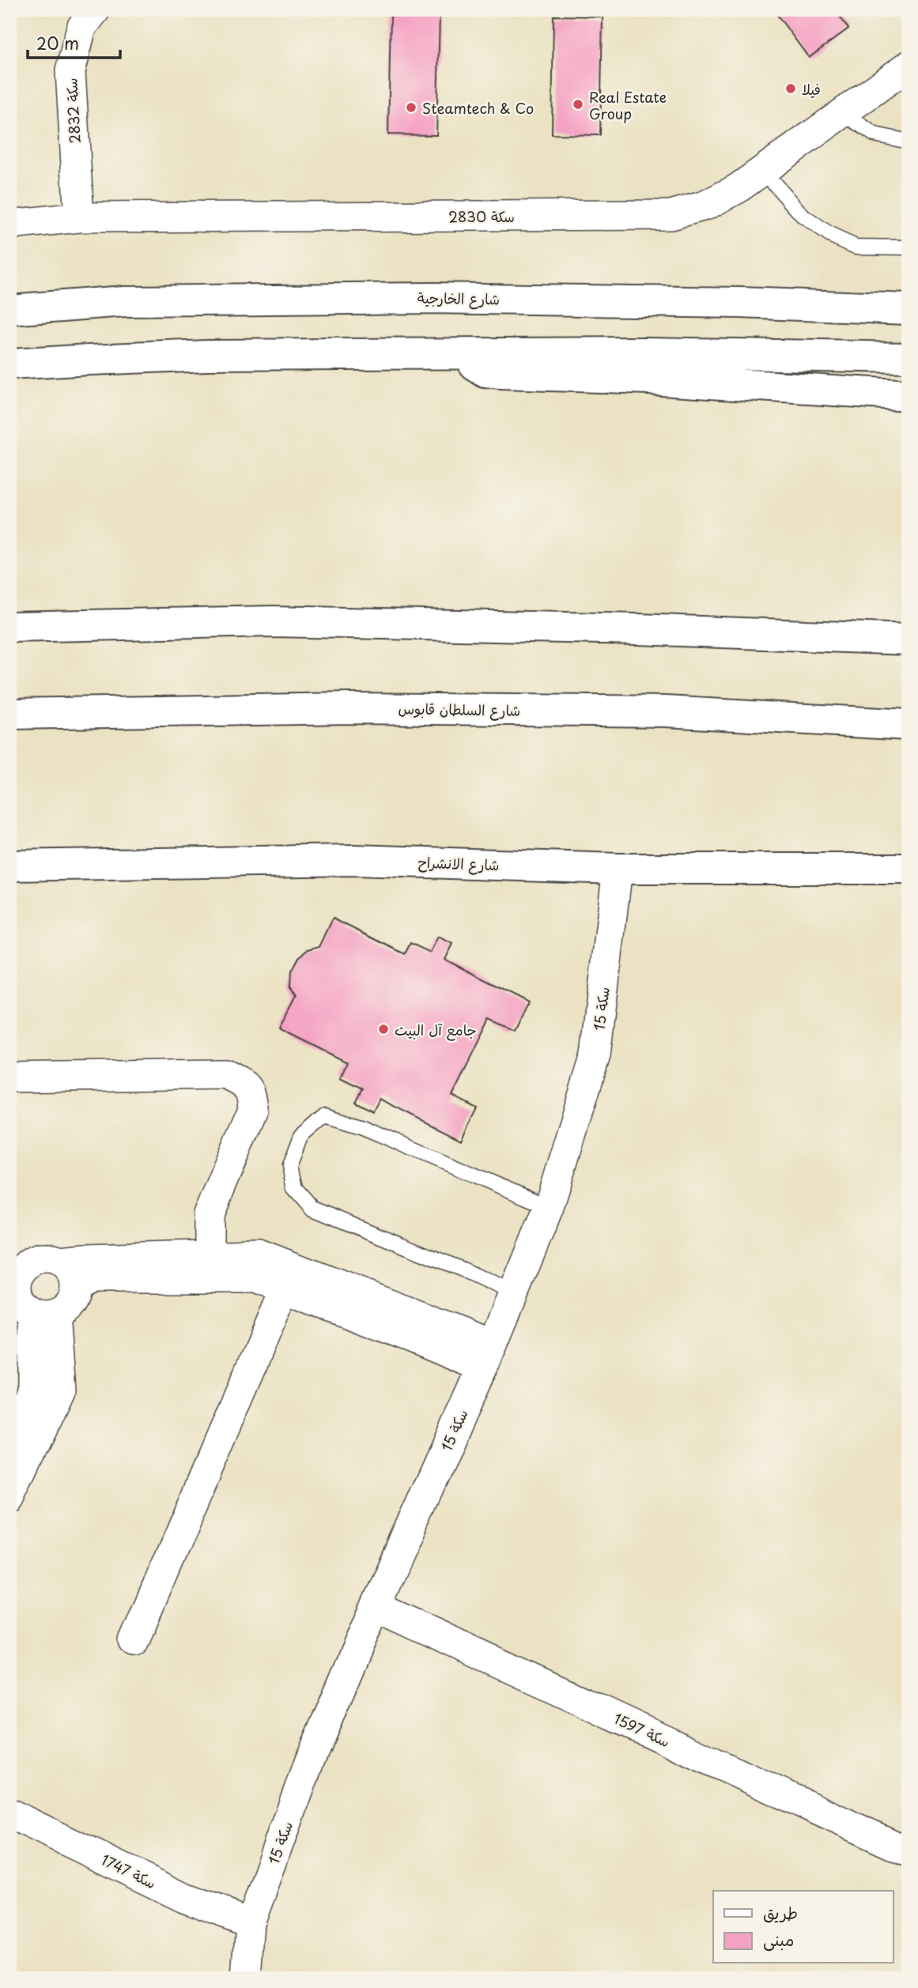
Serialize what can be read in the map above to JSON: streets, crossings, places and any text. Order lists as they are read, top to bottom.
{
  "streets": {
    "main road": ["شارع الخارجية", "شارع السلطان قابوس", "شارع الانشراح"],
    "street": [
      "سكة 2832",
      "سكة 2830",
      "سكة 15",
      "سكة 1597",
      "سكة 1747"
    ]
  },
  "crossings": [
    ["سكة 2832", "سكة 2830"],
    ["شارع الانشراح", "سكة 15"],
    ["سكة 15", "سكة 1597"],
    ["سكة 15", "سكة 1747"]
  ],
  "places": [
    "فيلا",
    "Real Estate Group",
    "Steamtech & Co",
    "جامع آل البيت"
  ],
  "legend": ["طريق", "مبنى"],
  "scale_bar": "20 m"
}
